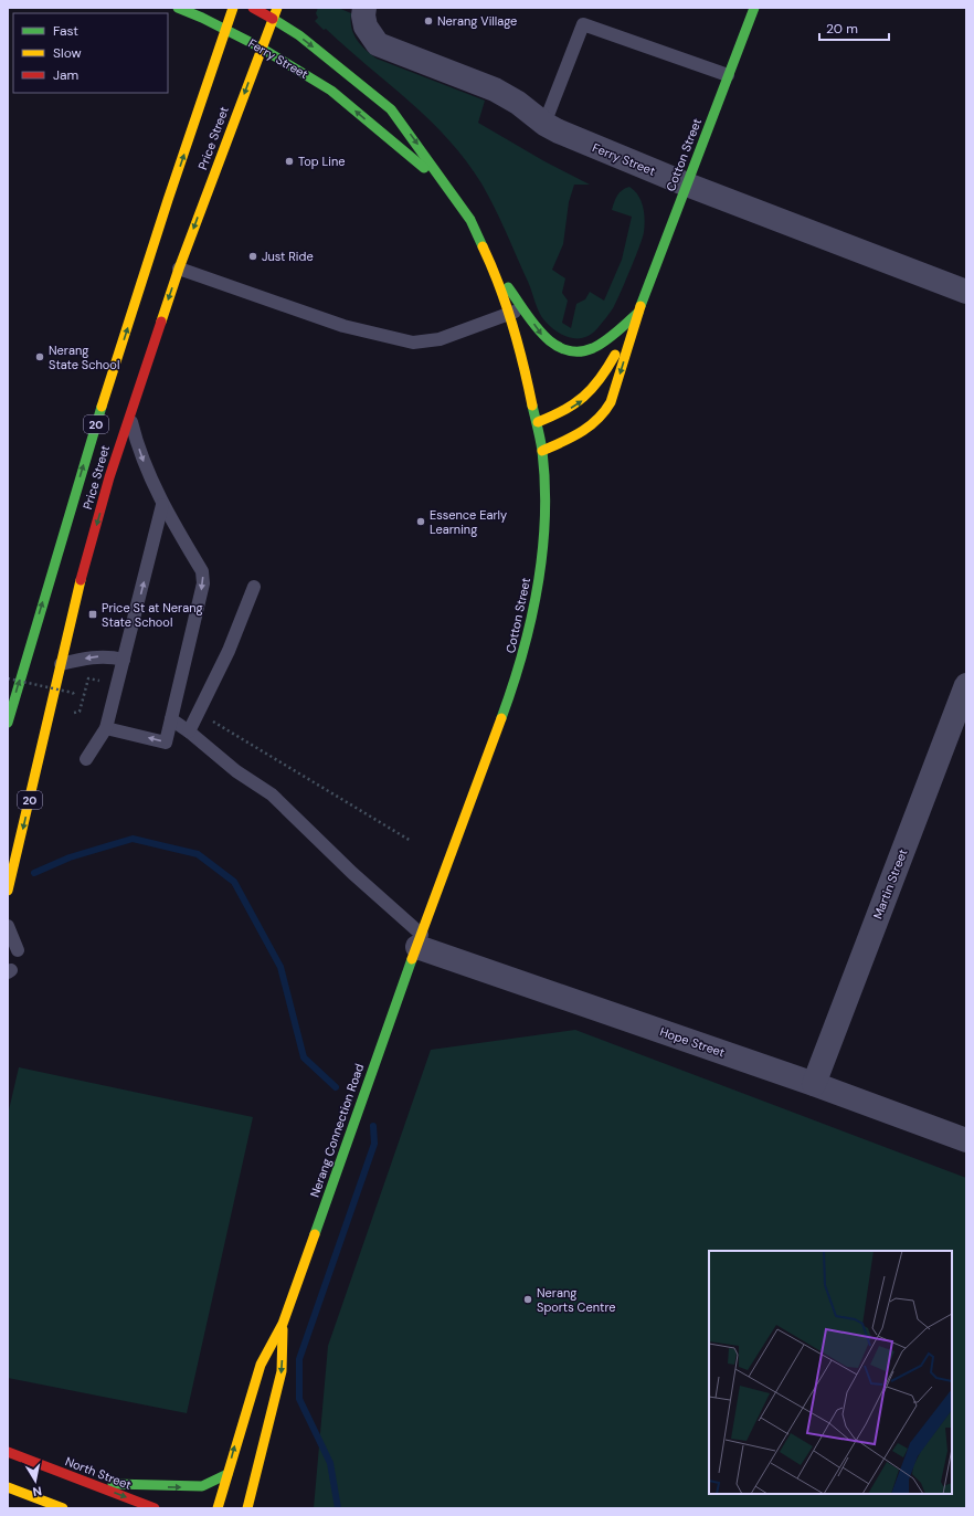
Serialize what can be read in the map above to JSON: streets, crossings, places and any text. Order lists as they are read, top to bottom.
{
  "streets": {
    "main road": [
      "Ferry Street",
      "Price Street",
      "Cotton Street",
      "20",
      "Nerang Connection Road",
      "North Street"
    ],
    "street": ["Martin Street", "Hope Street"]
  },
  "crossings": [
    ["Ferry Street", "Price Street"],
    ["Ferry Street", "Cotton Street"],
    ["Cotton Street", "Hope Street"],
    ["Cotton Street", "Nerang Connection Road"],
    ["Martin Street", "Hope Street"],
    ["Hope Street", "Nerang Connection Road"]
  ],
  "one_way": ["North Street"],
  "places": {
    "other": [
      "Nerang Village",
      "Top Line",
      "Just Ride",
      "Nerang State School",
      "Essence Early Learning",
      "Nerang Sports Centre"
    ],
    "transit": ["Price St at Nerang State School"]
  },
  "legend": ["Fast", "Slow", "Jam"],
  "scale_bar": "20 m",
  "north": "bottom"
}
